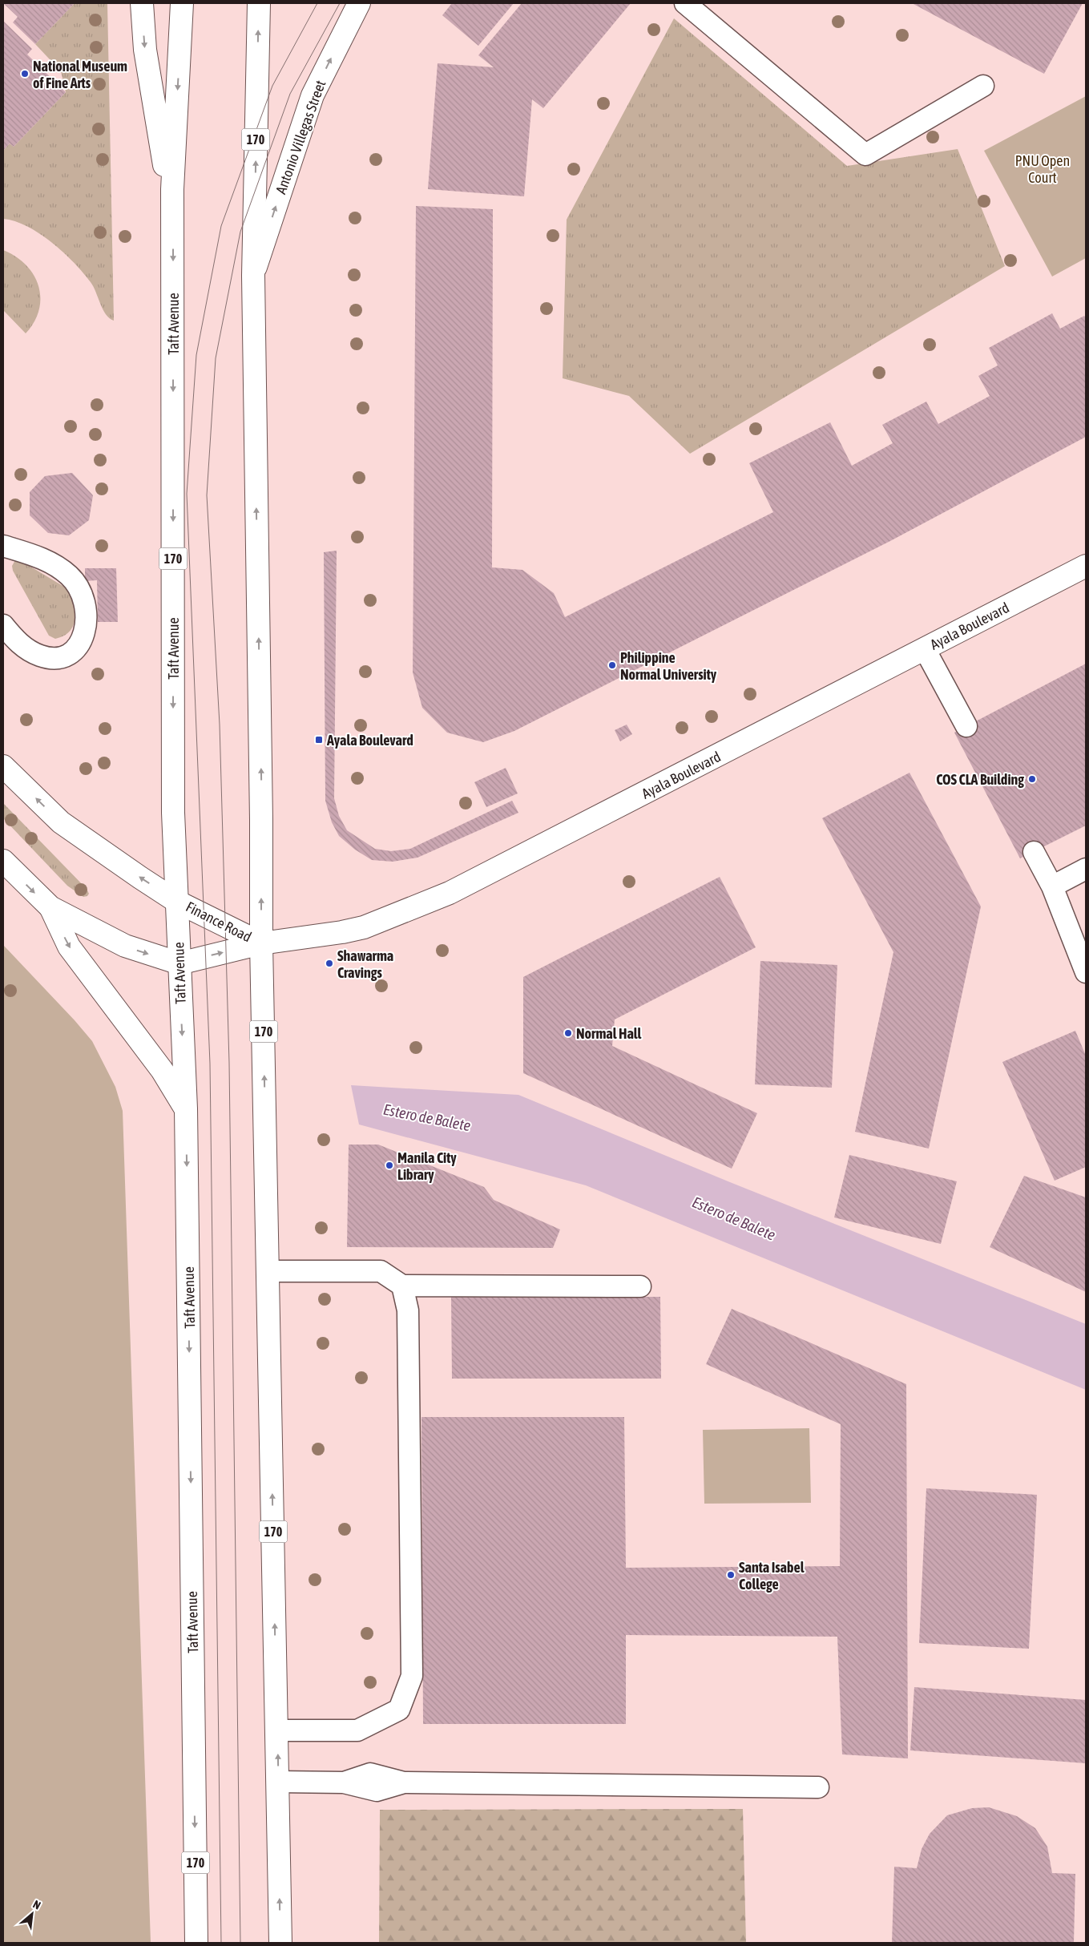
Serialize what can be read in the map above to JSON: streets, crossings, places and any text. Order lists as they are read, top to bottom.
{
  "streets": {
    "main road": [
      "Antonio Villegas Street",
      "170",
      "Taft Avenue",
      "Ayala Boulevard",
      "Finance Road"
    ]
  },
  "crossings": [
    ["Antonio Villegas Street", "170"],
    ["170", "Ayala Boulevard"],
    ["170", "Finance Road"],
    ["Taft Avenue", "Finance Road"],
    ["Ayala Boulevard", "Finance Road"]
  ],
  "water": ["Estero de Balete"],
  "parks": ["PNU Open Court"],
  "places": {
    "other": [
      "National Museum of Fine Arts",
      "Philippine Normal University",
      "COS CLA Building",
      "Shawarma Cravings",
      "Normal Hall",
      "Manila City Library",
      "Santa Isabel College"
    ],
    "transit": ["Ayala Boulevard"]
  },
  "north": "top right"
}
